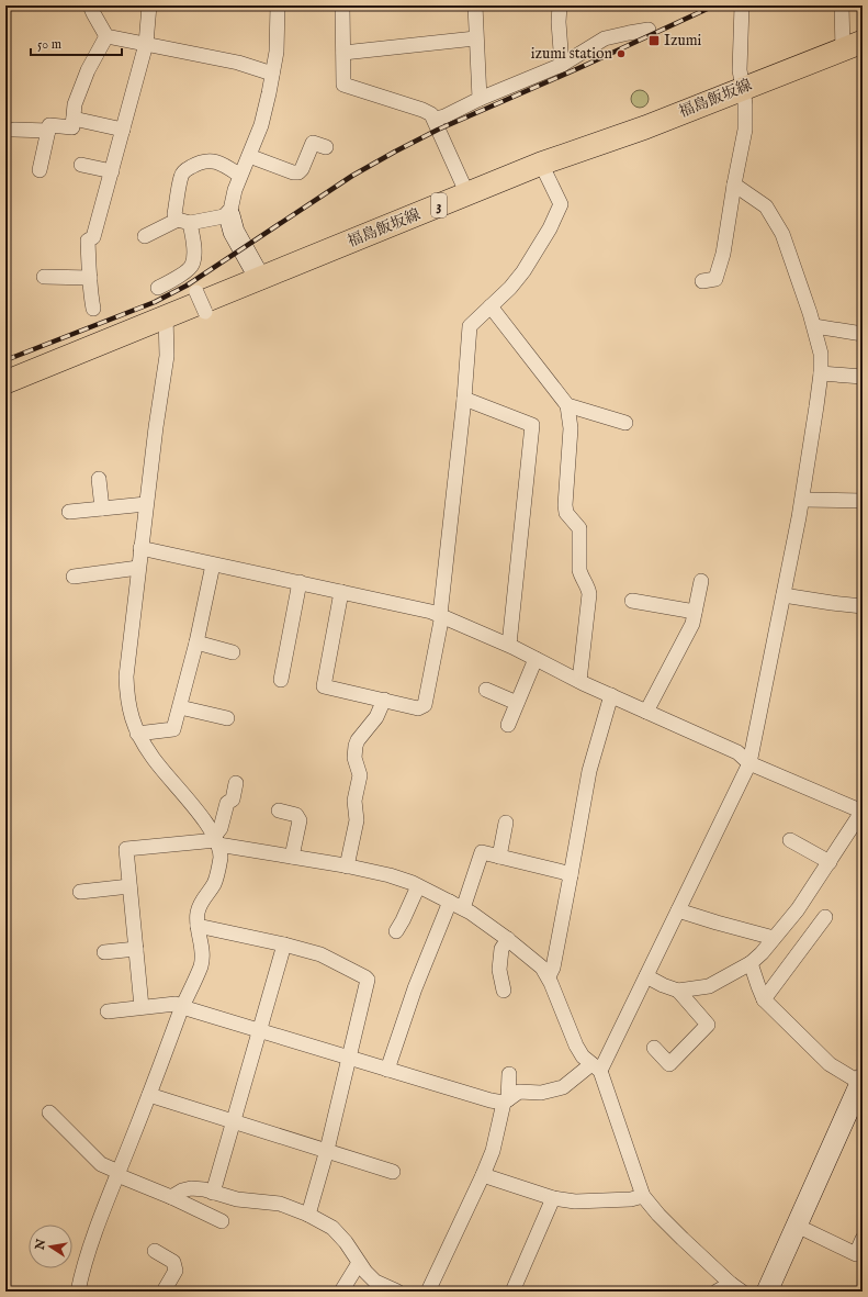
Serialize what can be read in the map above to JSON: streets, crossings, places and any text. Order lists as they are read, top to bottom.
{
  "streets": {
    "main road": ["福島飯坂線", "3"]
  },
  "places": {
    "transit": ["Izumi"],
    "other": ["izumi station"]
  },
  "scale_bar": "50 m",
  "north": "left"
}
